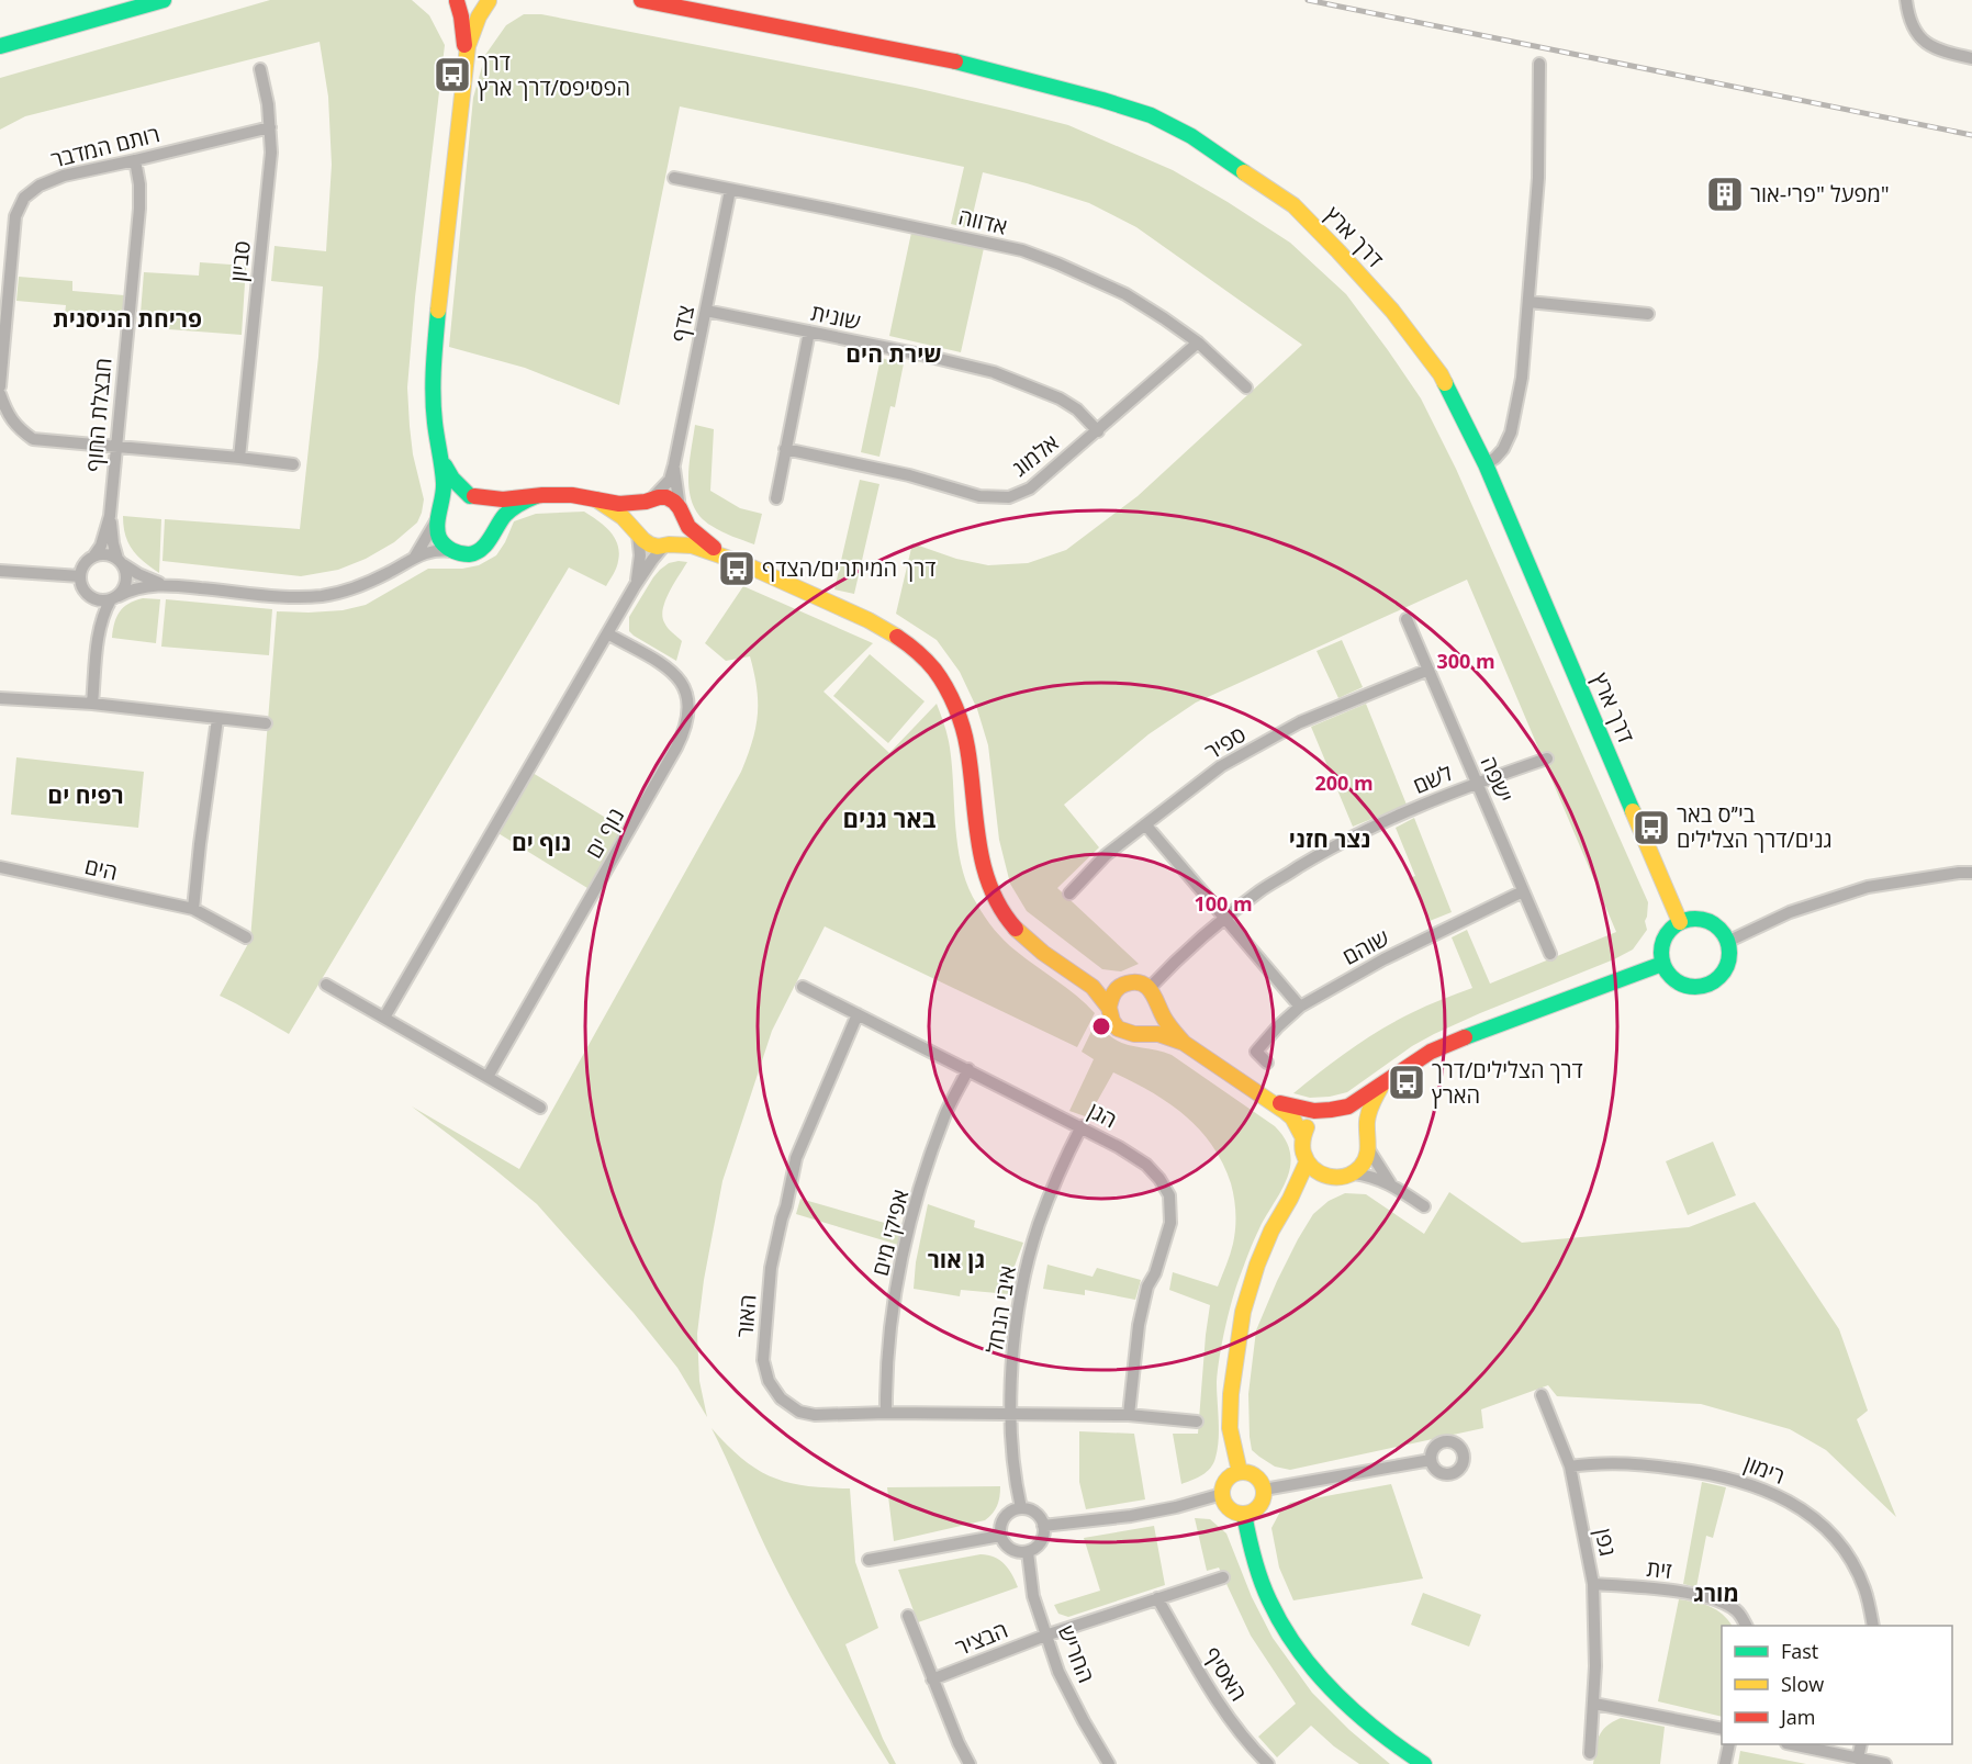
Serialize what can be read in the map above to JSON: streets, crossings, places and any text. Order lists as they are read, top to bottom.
{
  "streets": {
    "street": [
      "רותם המדבר",
      "אדווה",
      "דרך ארץ",
      "סביון",
      "שונית",
      "צדף",
      "חבצלת החוף",
      "אלמוג",
      "ספיר",
      "לשם",
      "ישפה",
      "נוף ים",
      "הים",
      "שוהם",
      "הגן",
      "אפיקי מים",
      "איבי הנחל",
      "האור",
      "רימון",
      "גפן",
      "זית",
      "הבציר",
      "החריש",
      "האסיף"
    ]
  },
  "crossings": [
    ["רותם המדבר", "סביון"],
    ["רותם המדבר", "חבצלת החוף"],
    ["אדווה", "צדף"],
    ["אדווה", "אלמוג"],
    ["שונית", "צדף"],
    ["שונית", "אלמוג"],
    ["ספיר", "ישפה"],
    ["לשם", "ישפה"],
    ["ישפה", "שוהם"],
    ["הגן", "אפיקי מים"],
    ["הגן", "איבי הנחל"],
    ["הגן", "האור"],
    ["אפיקי מים", "האור"],
    ["איבי הנחל", "האור"],
    ["איבי הנחל", "החריש"],
    ["רימון", "גפן"],
    ["גפן", "זית"],
    ["הבציר", "החריש"]
  ],
  "districts": [
    "פריחת הניסנית",
    "שירת הים",
    "רפיח ים",
    "באר גנים",
    "נצר חזני",
    "נוף ים",
    "גן אור",
    "מורג"
  ],
  "places": {
    "bus stop": [
      "דרך הפסיפס/דרך ארץ",
      "דרך המיתרים/הצדף",
      "בי״ס באר גנים/דרך הצלילים",
      "דרך הצלילים/דרך הארץ"
    ],
    "building": ["מפעל \"פרי-אור\""]
  },
  "legend": ["Fast", "Slow", "Jam"],
  "rings": ["300 m", "200 m", "100 m"]
}
